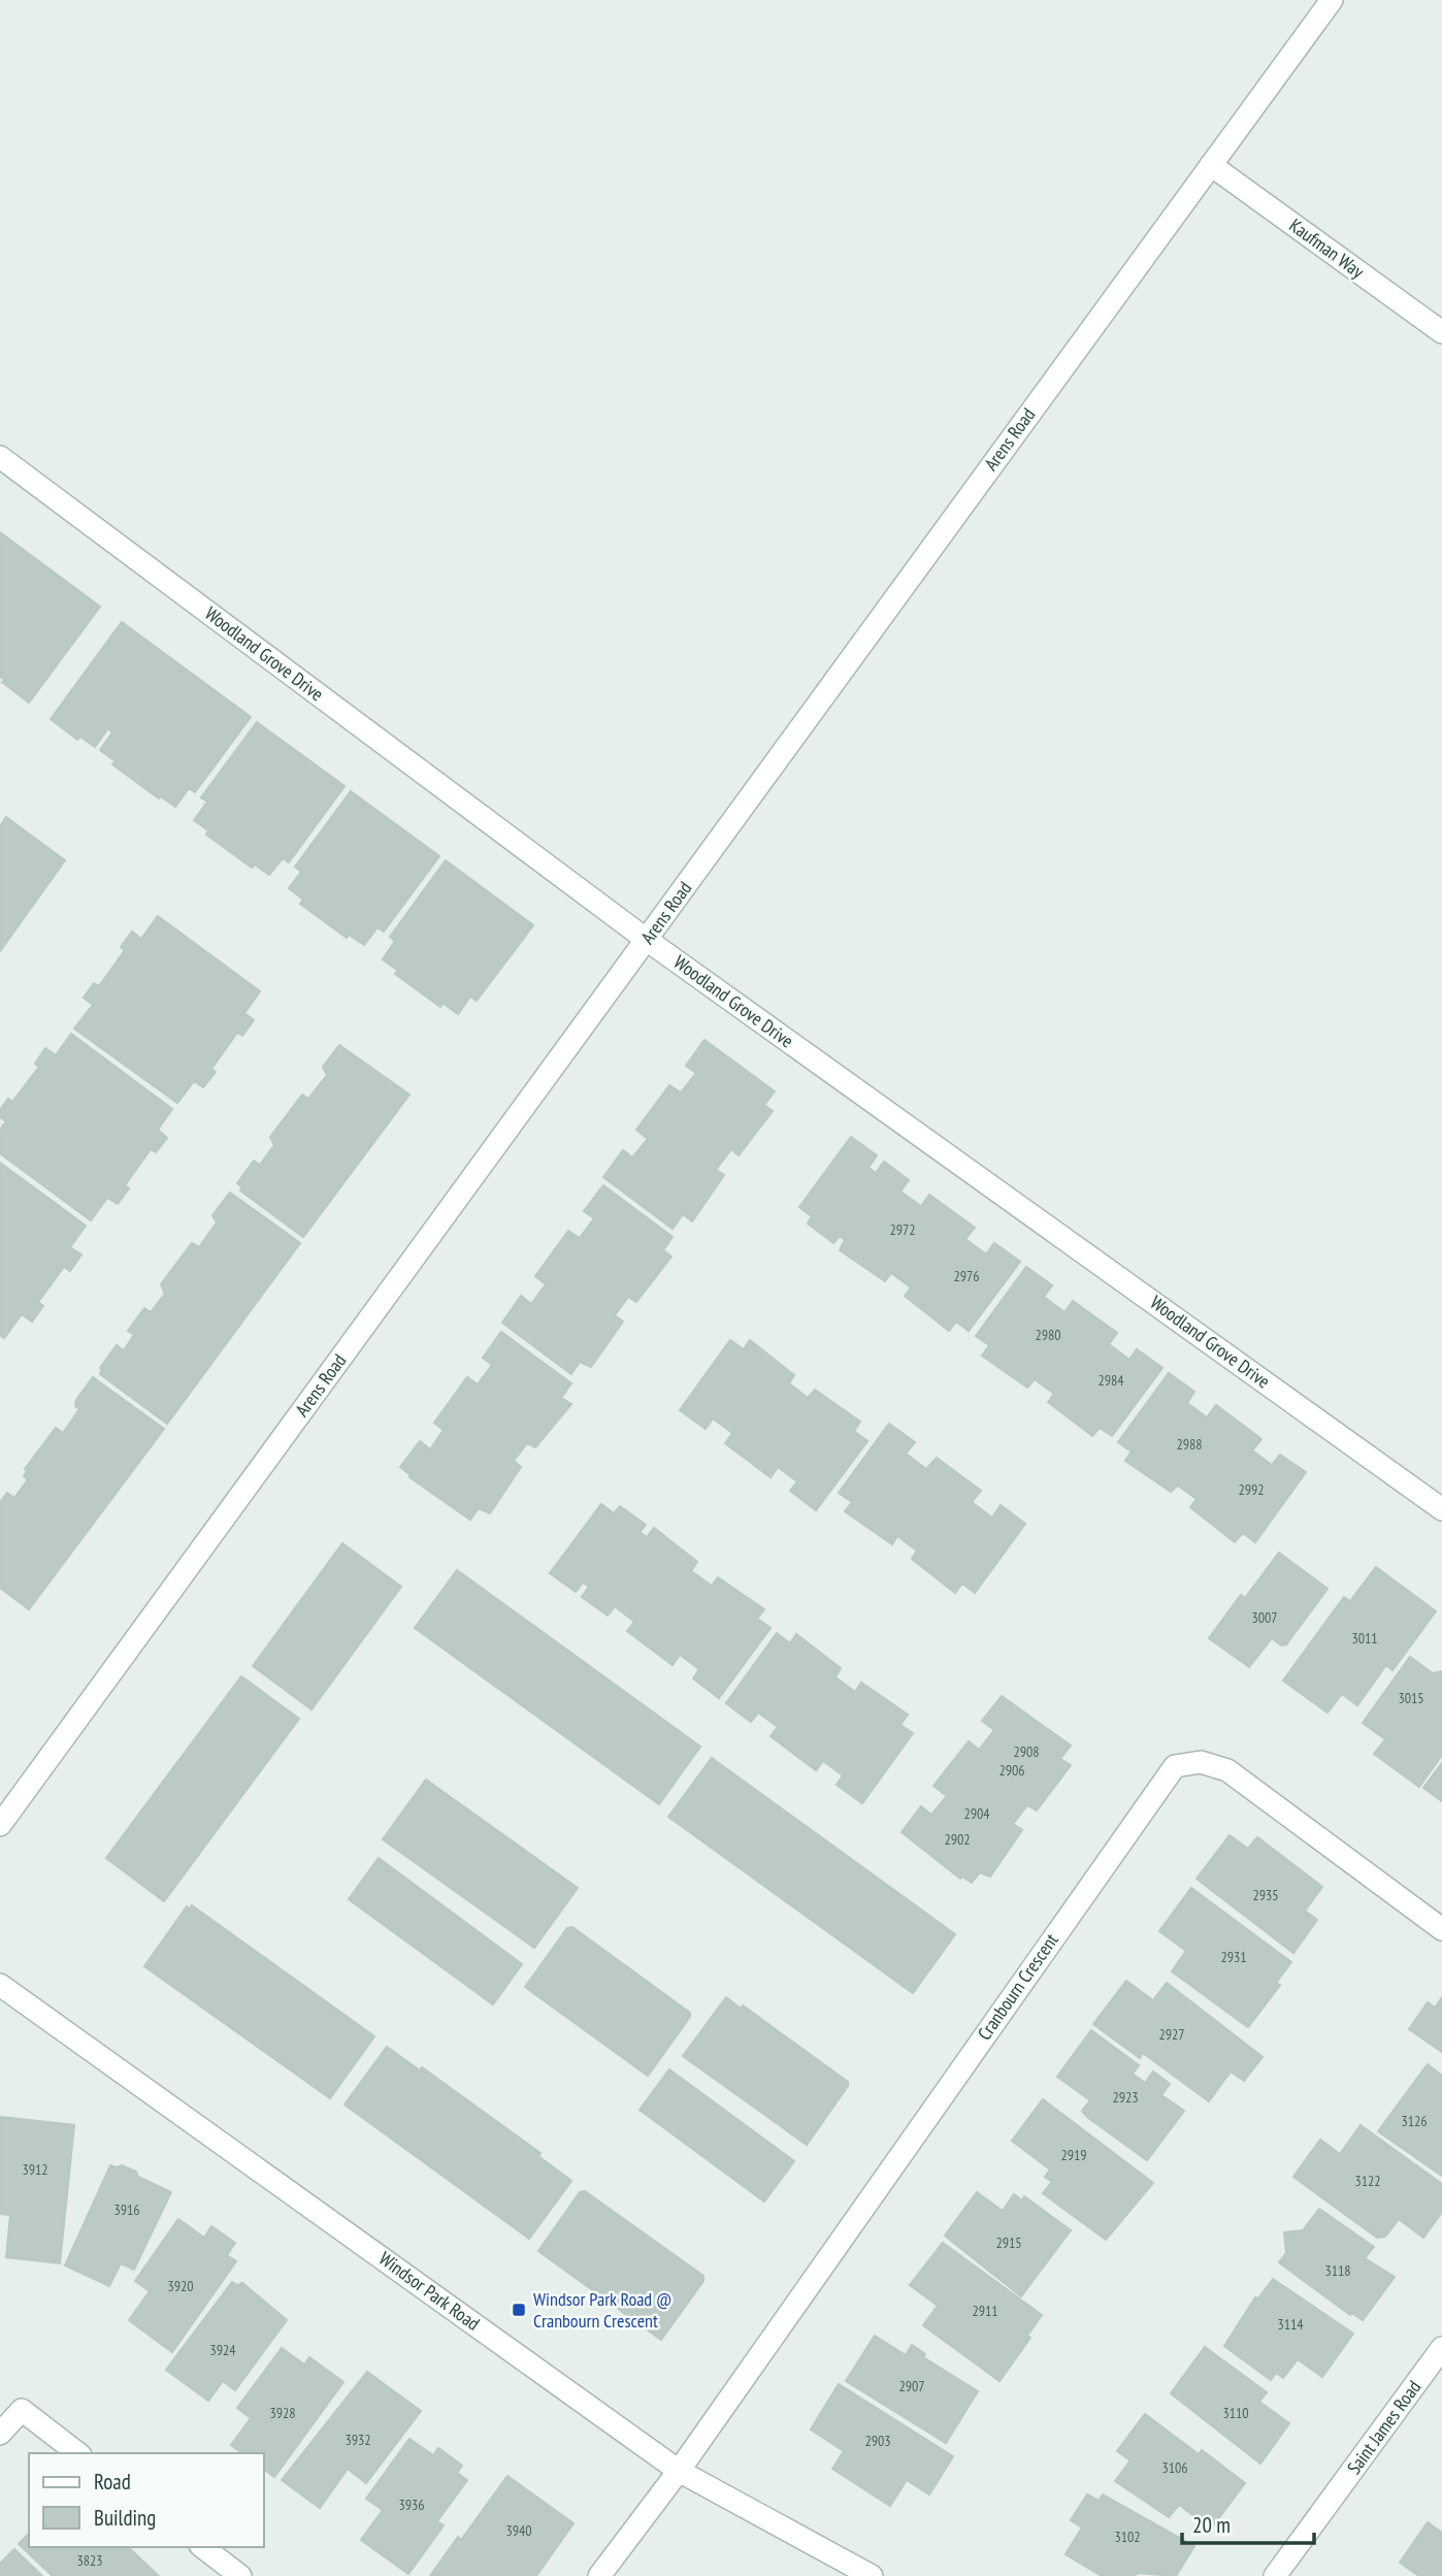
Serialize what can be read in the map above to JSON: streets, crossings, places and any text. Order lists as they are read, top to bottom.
{
  "streets": {
    "street": [
      "Kaufman Way",
      "Arens Road",
      "Woodland Grove Drive",
      "Cranbourn Crescent",
      "Windsor Park Road",
      "Saint James Road"
    ]
  },
  "crossings": [
    ["Kaufman Way", "Arens Road"],
    ["Arens Road", "Woodland Grove Drive"],
    ["Cranbourn Crescent", "Windsor Park Road"]
  ],
  "places": {
    "transit": ["Windsor Park Road @ Cranbourn Crescent"]
  },
  "house_numbers": [
    "2972",
    "2976",
    "2980",
    "2984",
    "2988",
    "2992",
    "3007",
    "3011",
    "3015",
    "2908",
    "2906",
    "2904",
    "2902",
    "2935",
    "2931",
    "2927",
    "2923",
    "3126",
    "2919",
    "3912",
    "3122",
    "3916",
    "2915",
    "3118",
    "3920",
    "2911",
    "3114",
    "3924",
    "2907",
    "3928",
    "3110",
    "3932",
    "2903",
    "3106",
    "3936",
    "3940",
    "3102",
    "3823"
  ],
  "legend": ["Road", "Building"],
  "scale_bar": "20 m"
}
